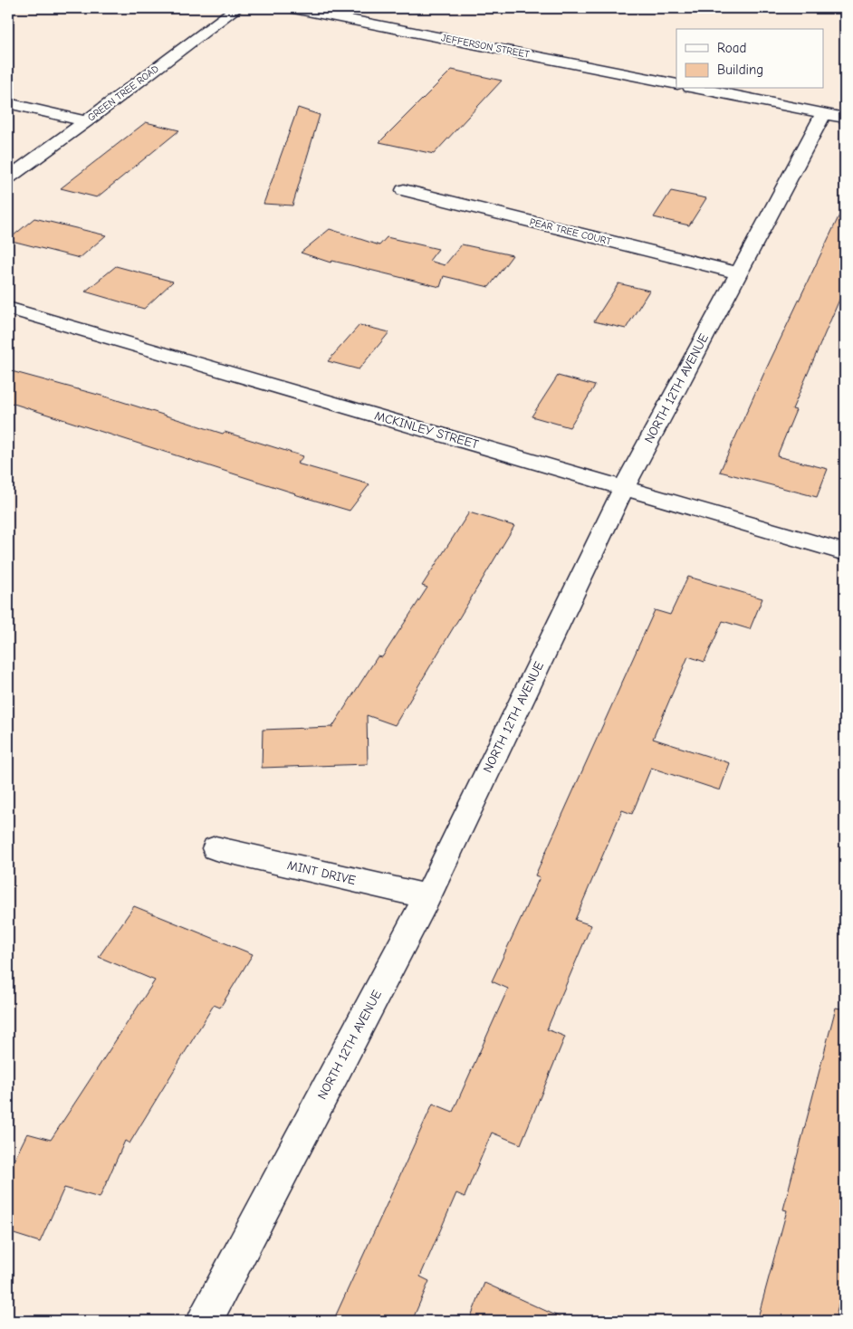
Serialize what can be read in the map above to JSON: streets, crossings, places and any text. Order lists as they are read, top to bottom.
{
  "streets": {
    "street": [
      "JEFFERSON STREET",
      "GREEN TREE ROAD",
      "PEAR TREE COURT",
      "NORTH 12TH AVENUE",
      "MCKINLEY STREET",
      "MINT DRIVE"
    ]
  },
  "crossings": [
    ["PEAR TREE COURT", "NORTH 12TH AVENUE"],
    ["NORTH 12TH AVENUE", "MCKINLEY STREET"],
    ["NORTH 12TH AVENUE", "MINT DRIVE"]
  ],
  "legend": ["Road", "Building"]
}
